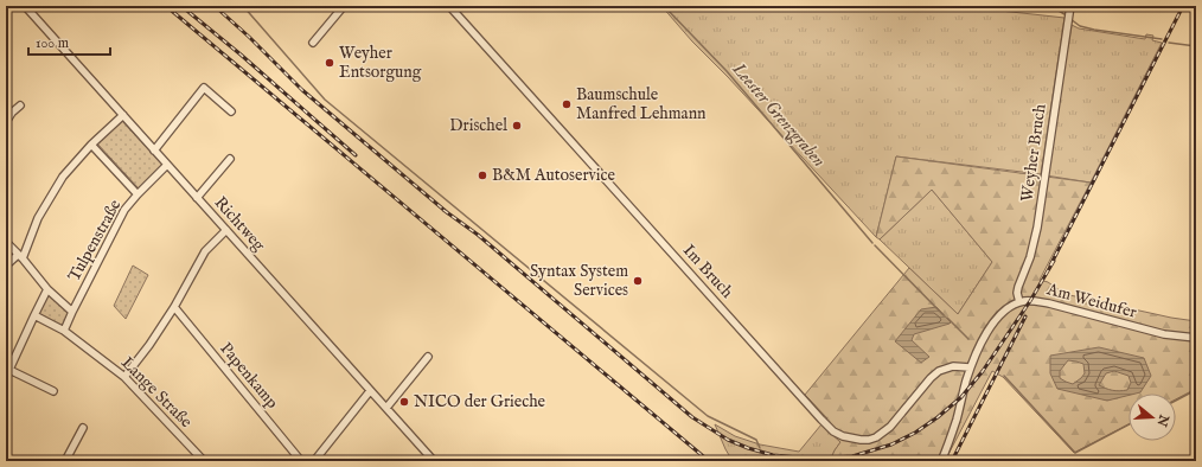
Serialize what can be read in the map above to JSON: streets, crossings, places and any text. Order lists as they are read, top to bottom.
{
  "streets": {
    "street": [
      "Weyher Bruch",
      "Richtweg",
      "Tulpenstraße",
      "Im Bruch",
      "Am Weidufer",
      "Papenkamp",
      "Lange Straße"
    ]
  },
  "crossings": [
    ["Weyher Bruch", "Am Weidufer"],
    ["Richtweg", "Tulpenstraße"]
  ],
  "water": ["Leester Grenzgraben"],
  "places": [
    "Weyher Entsorgung",
    "Baumschule Manfred Lehmann",
    "Drischel",
    "B&M Autoservice",
    "Syntax System Services",
    "NICO der Grieche"
  ],
  "scale_bar": "100 m",
  "north": "right"
}
